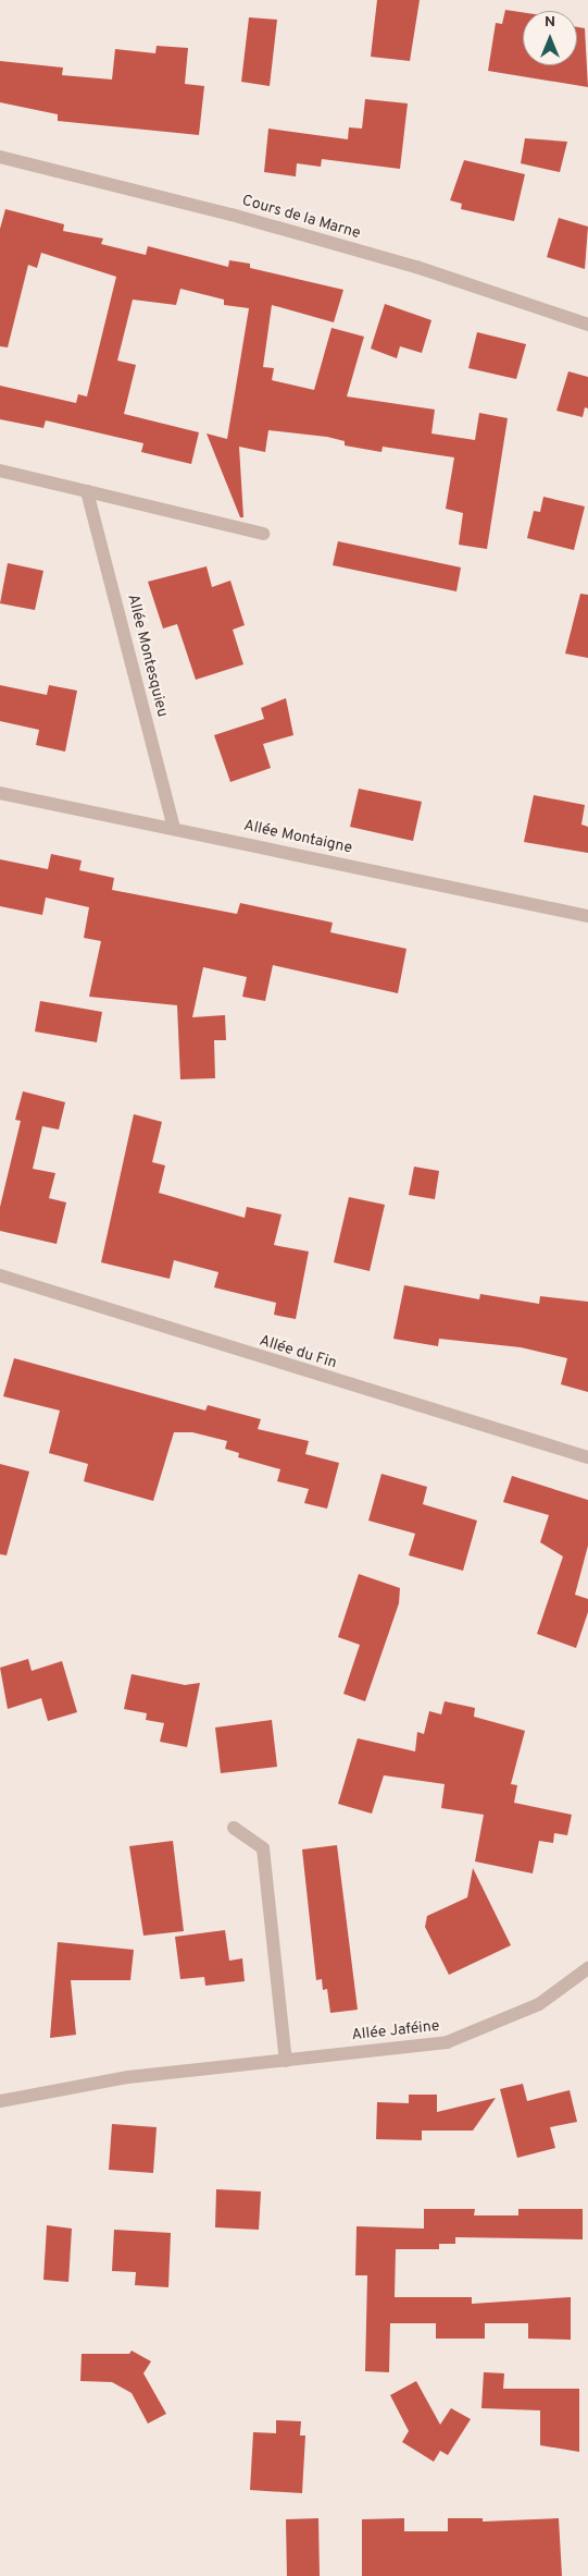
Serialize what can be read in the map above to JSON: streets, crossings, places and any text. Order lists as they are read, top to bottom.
{
  "streets": {
    "street": [
      "Cours de la Marne",
      "Allée Montesquieu",
      "Allée Montaigne",
      "Allée du Fin",
      "Allée Jaféine"
    ]
  },
  "crossings": [
    ["Allée Montesquieu", "Allée Montaigne"]
  ],
  "north": "top"
}
